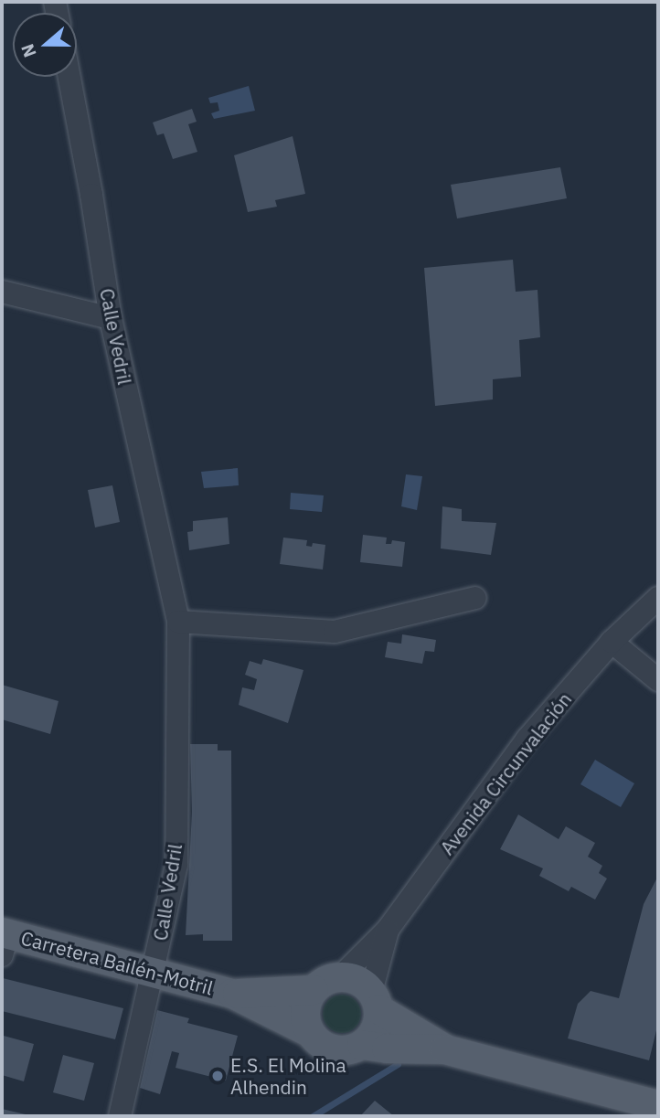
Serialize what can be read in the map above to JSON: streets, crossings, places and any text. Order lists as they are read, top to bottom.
{
  "streets": {
    "main road": ["Carretera Bailén-Motril"],
    "street": ["Calle Vedril", "Avenida Circunvalación"]
  },
  "crossings": [
    ["Calle Vedril", "Carretera Bailén-Motril"]
  ],
  "places": ["E.S. El Molina Alhendin"],
  "north": "left"
}
